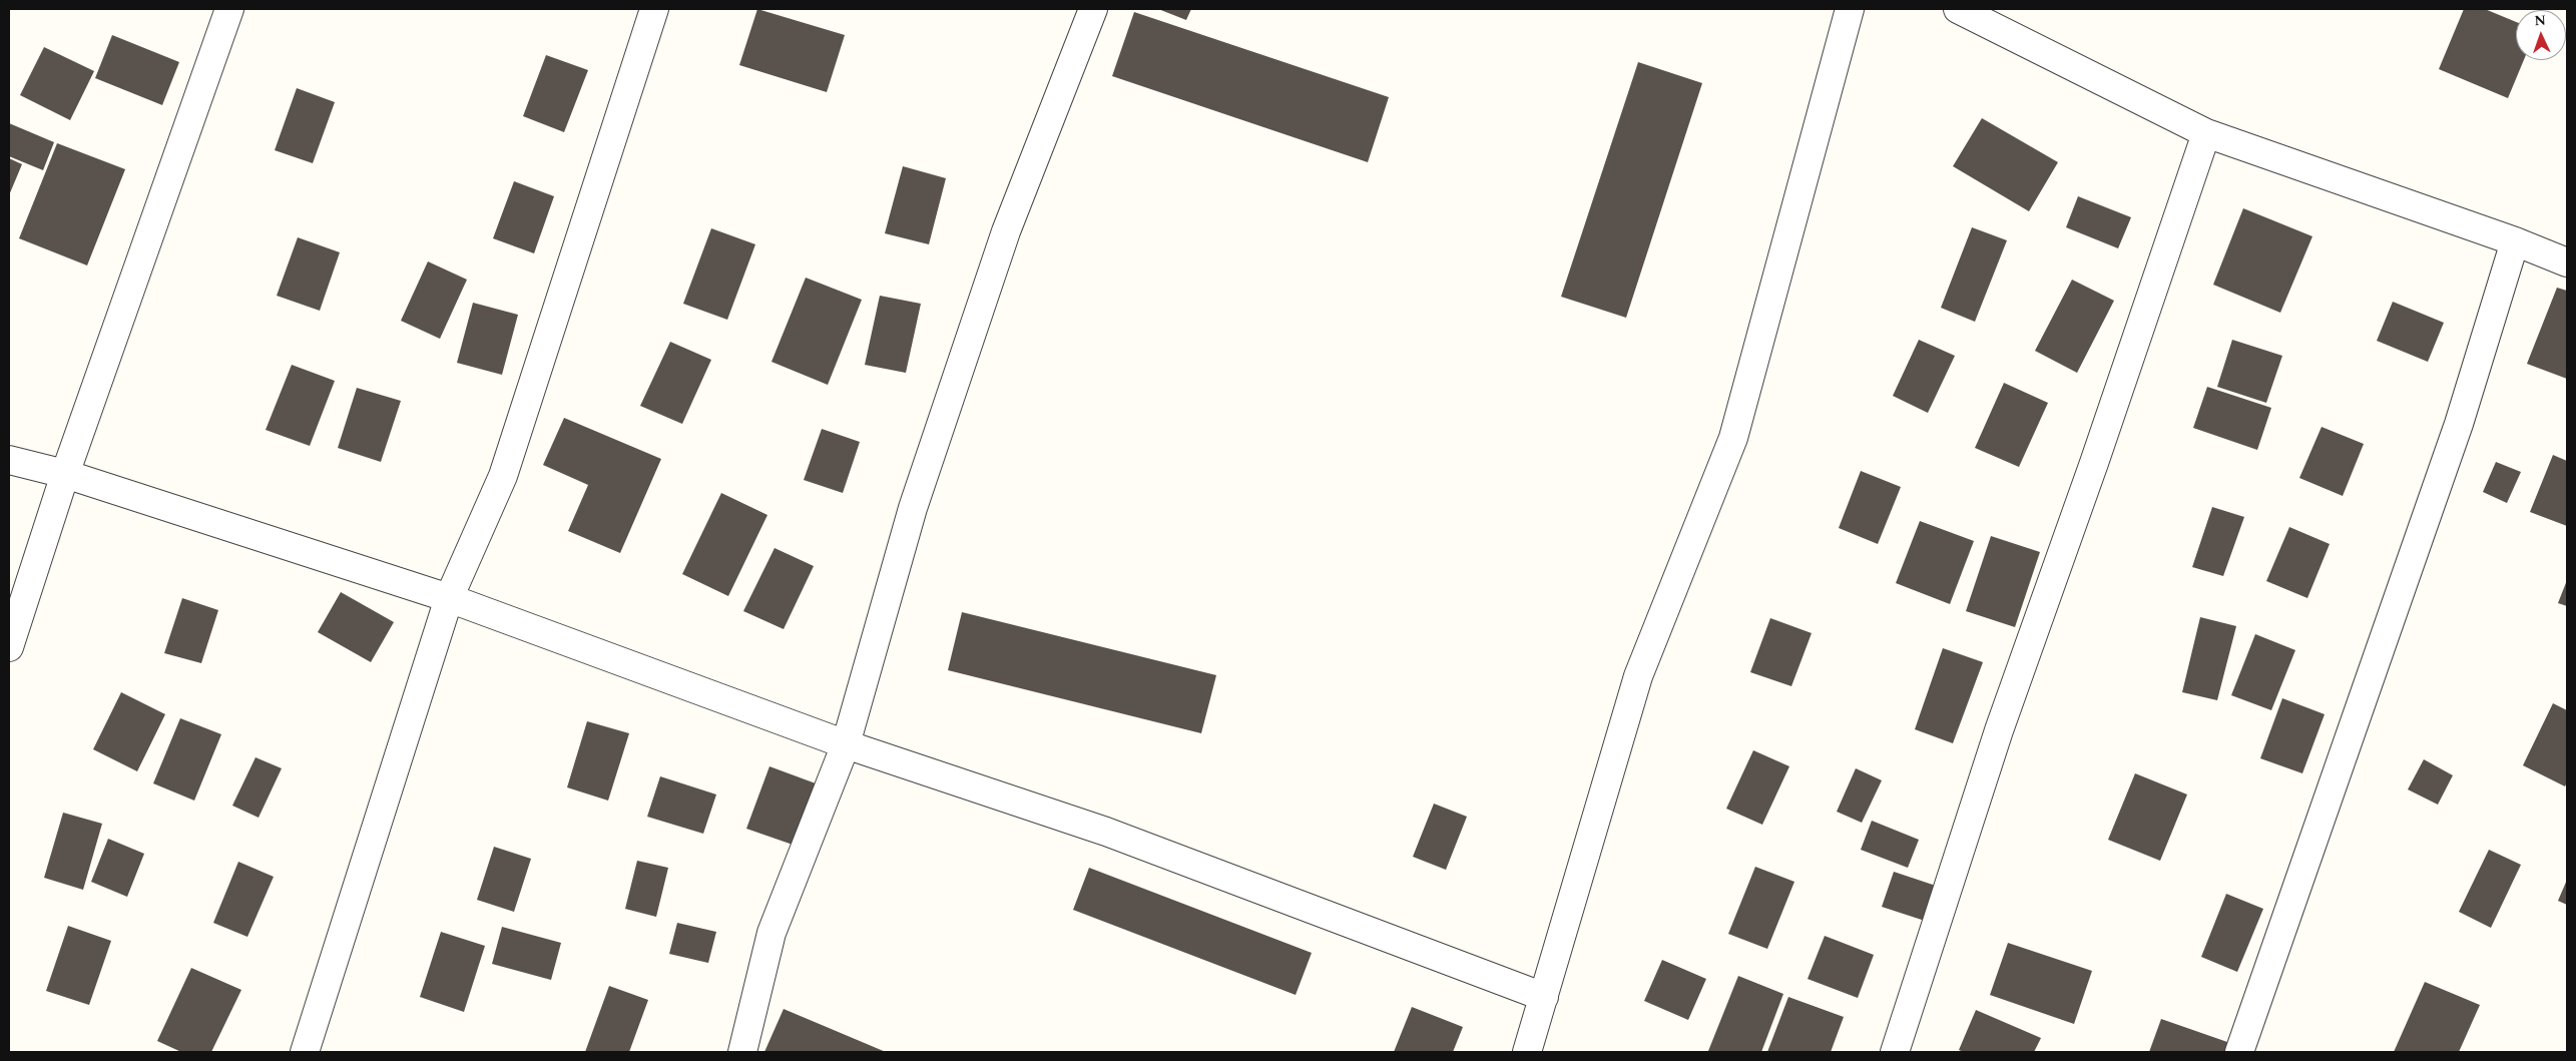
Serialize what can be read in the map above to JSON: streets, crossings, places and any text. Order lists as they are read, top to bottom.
{
  "north": "top"
}
